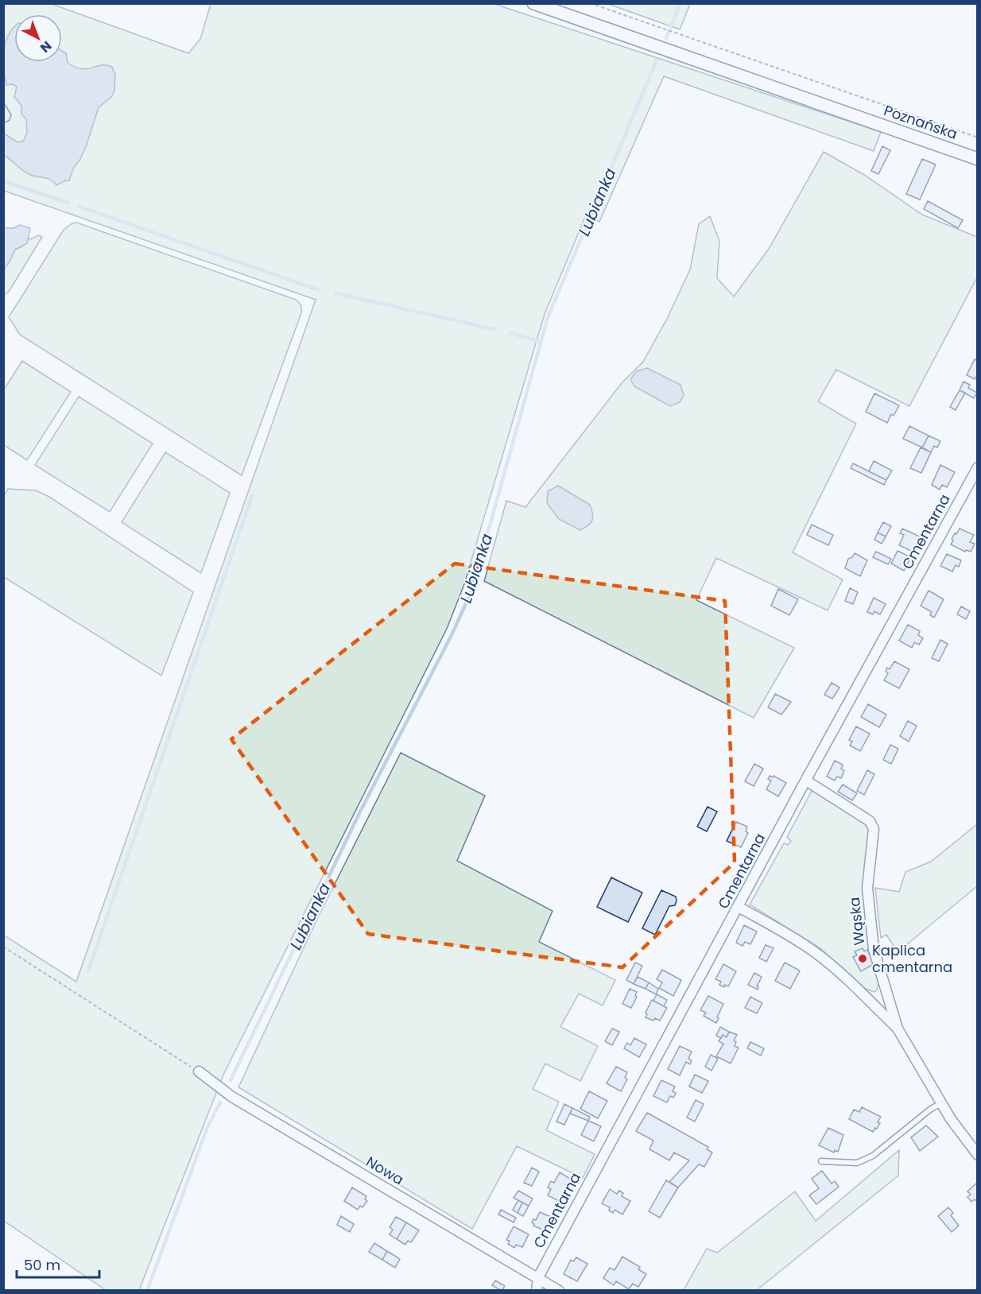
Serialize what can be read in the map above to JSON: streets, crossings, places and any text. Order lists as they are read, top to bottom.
{
  "streets": {
    "street": [
      "Poznańska",
      "Cmentarna",
      "Wąska",
      "Nowa"
    ]
  },
  "crossings": [
    ["Cmentarna", "Wąska"],
    ["Cmentarna", "Nowa"]
  ],
  "water": ["Lubianka"],
  "places": ["Kaplica cmentarna"],
  "scale_bar": "50 m",
  "north": "bottom right"
}
